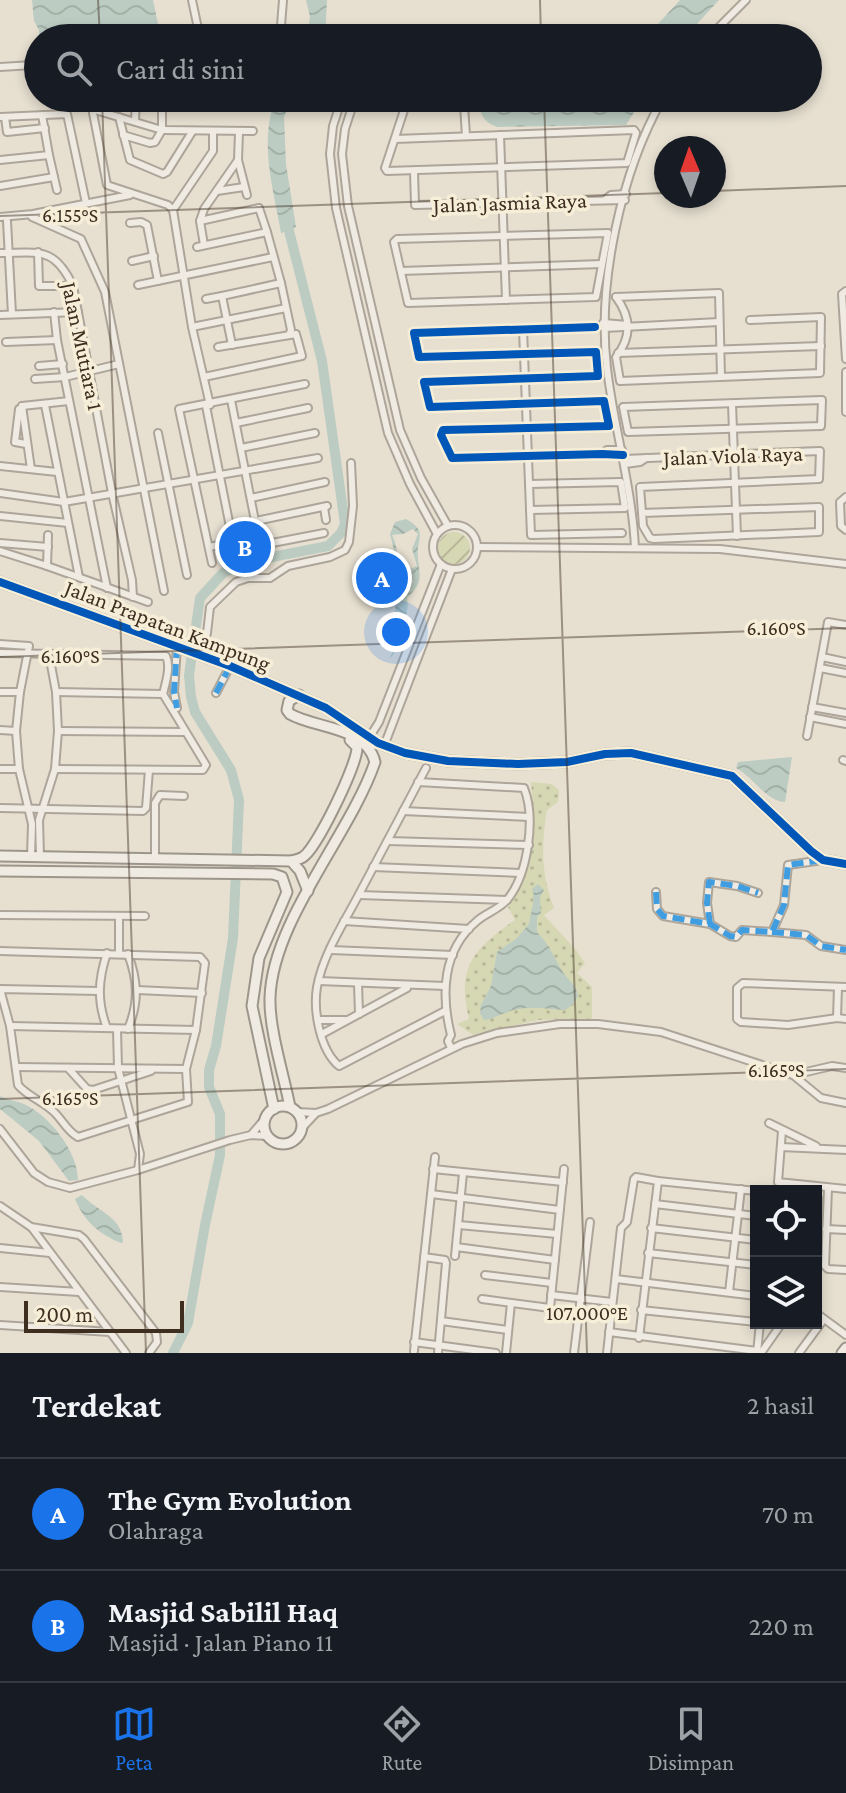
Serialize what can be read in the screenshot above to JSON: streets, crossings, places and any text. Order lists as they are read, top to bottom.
{
  "streets": {
    "street": [
      "Jalan Jasmia Raya",
      "Jalan Mutiara 1",
      "Jalan Viola Raya",
      "Jalan Prapatan Kampung"
    ]
  },
  "scale_bar": "200 m",
  "north": "top",
  "page": {
    "search": "Cari di sini",
    "pins": ["B", "A"],
    "scale": "200 m",
    "heading": ["Terdekat", "2 hasil"],
    "list": [
      {
        "mark": "A",
        "name": "The Gym Evolution",
        "note": "Olahraga",
        "value": "70 m"
      },
      {
        "mark": "B",
        "name": "Masjid Sabilil Haq",
        "note": "Masjid · Jalan Piano 11",
        "value": "220 m"
      }
    ],
    "nav": ["Peta", "Rute", "Disimpan"]
  },
  "coordinates": [
    "6.155°S",
    "6.160°S",
    "6.165°S",
    "107.000°E"
  ]
}
